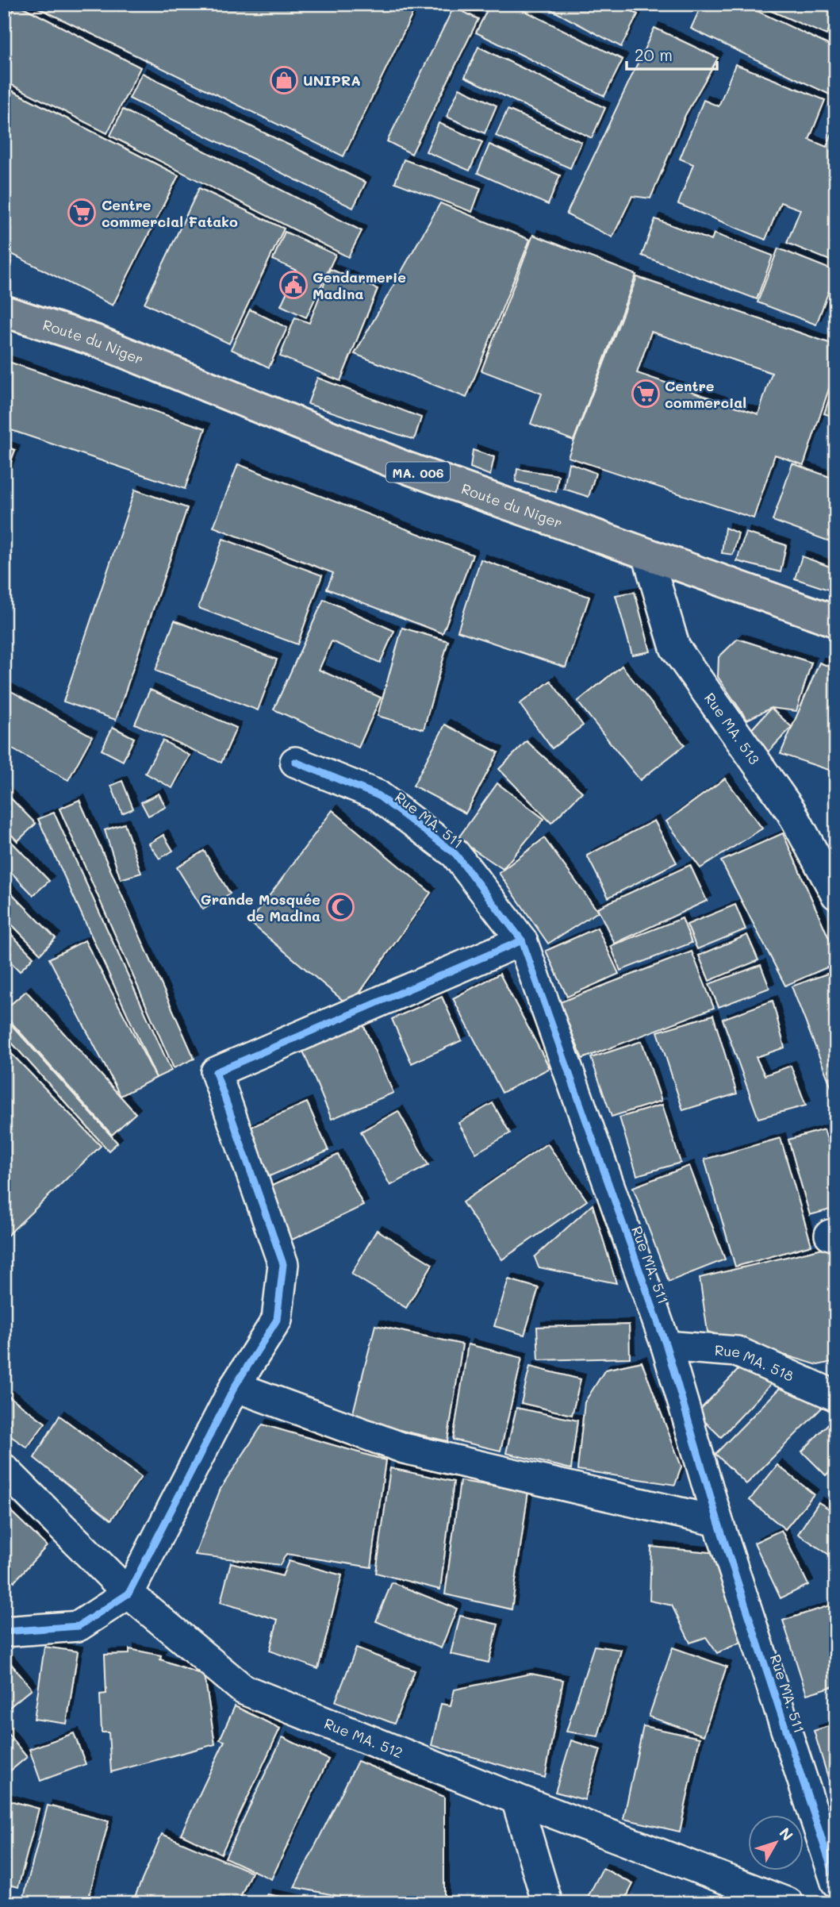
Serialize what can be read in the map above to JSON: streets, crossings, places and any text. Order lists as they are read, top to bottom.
{
  "streets": {
    "main road": ["Route du Niger", "MA. 006"],
    "street": [
      "Rue MA. 513",
      "Rue MA. 511",
      "Rue MA. 518",
      "Rue MA. 512"
    ]
  },
  "crossings": [
    ["Route du Niger", "Rue MA. 513"],
    ["Rue MA. 511", "Rue MA. 518"]
  ],
  "places": {
    "shop": ["UNIPRA"],
    "supermarket": ["Centre commercial Fatako", "Centre commercial"],
    "public building": ["Gendarmerie Madina"],
    "mosque": ["Grande Mosquée de Madina"]
  },
  "scale_bar": "20 m",
  "north": "top right"
}
